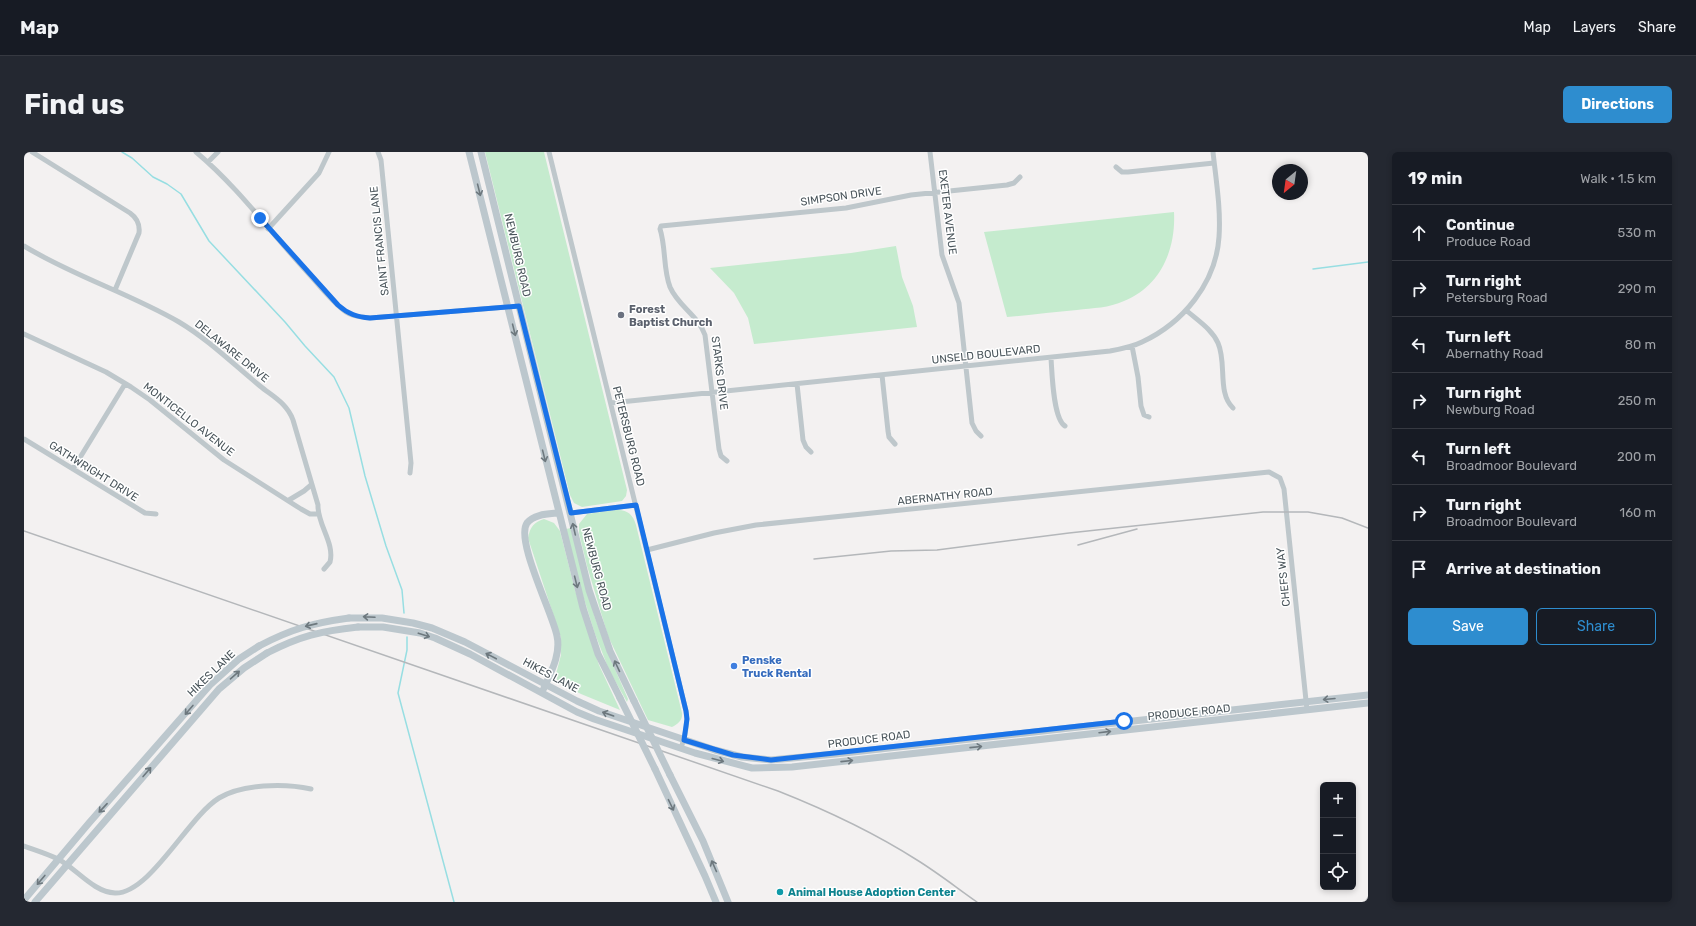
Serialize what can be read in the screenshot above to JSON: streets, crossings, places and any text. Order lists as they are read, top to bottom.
{
  "streets": {
    "street": [
      "SIMPSON DRIVE",
      "EXETER AVENUE",
      "SAINT FRANCIS LANE",
      "NEWBURG ROAD",
      "DELAWARE DRIVE",
      "UNSELD BOULEVARD",
      "STARKS DRIVE",
      "MONTICELLO AVENUE",
      "PETERSBURG ROAD",
      "GATHWRIGHT DRIVE",
      "ABERNATHY ROAD",
      "CHEFS WAY",
      "HIKES LANE",
      "PRODUCE ROAD"
    ]
  },
  "crossings": [
    ["SIMPSON DRIVE", "EXETER AVENUE"],
    ["SIMPSON DRIVE", "STARKS DRIVE"],
    ["EXETER AVENUE", "UNSELD BOULEVARD"],
    ["DELAWARE DRIVE", "MONTICELLO AVENUE"],
    ["UNSELD BOULEVARD", "STARKS DRIVE"],
    ["UNSELD BOULEVARD", "PETERSBURG ROAD"],
    ["PETERSBURG ROAD", "ABERNATHY ROAD"],
    ["PETERSBURG ROAD", "HIKES LANE"],
    ["PETERSBURG ROAD", "PRODUCE ROAD"],
    ["ABERNATHY ROAD", "CHEFS WAY"],
    ["CHEFS WAY", "PRODUCE ROAD"],
    ["HIKES LANE", "PRODUCE ROAD"]
  ],
  "places": ["Forest Baptist Church", "Penske Truck Rental", "Animal House Adoption Center"],
  "north": "bottom left",
  "page": {
    "header": "Map",
    "nav": ["Map", "Layers", "Share"],
    "buttons": [
      "Directions",
      ["Save", "Share"]
    ],
    "title": "Find us",
    "heading": ["19 min", "Walk · 1.5 km"],
    "list": [
      ["Continue", "Produce Road", "530 m"],
      ["Turn right", "Petersburg Road", "290 m"],
      ["Turn left", "Abernathy Road", "80 m"],
      ["Turn right", "Newburg Road", "250 m"],
      ["Turn left", "Broadmoor Boulevard", "200 m"],
      ["Turn right", "Broadmoor Boulevard", "160 m"],
      "Arrive at destination"
    ],
    "map_buttons": ["+", "−"]
  }
}
